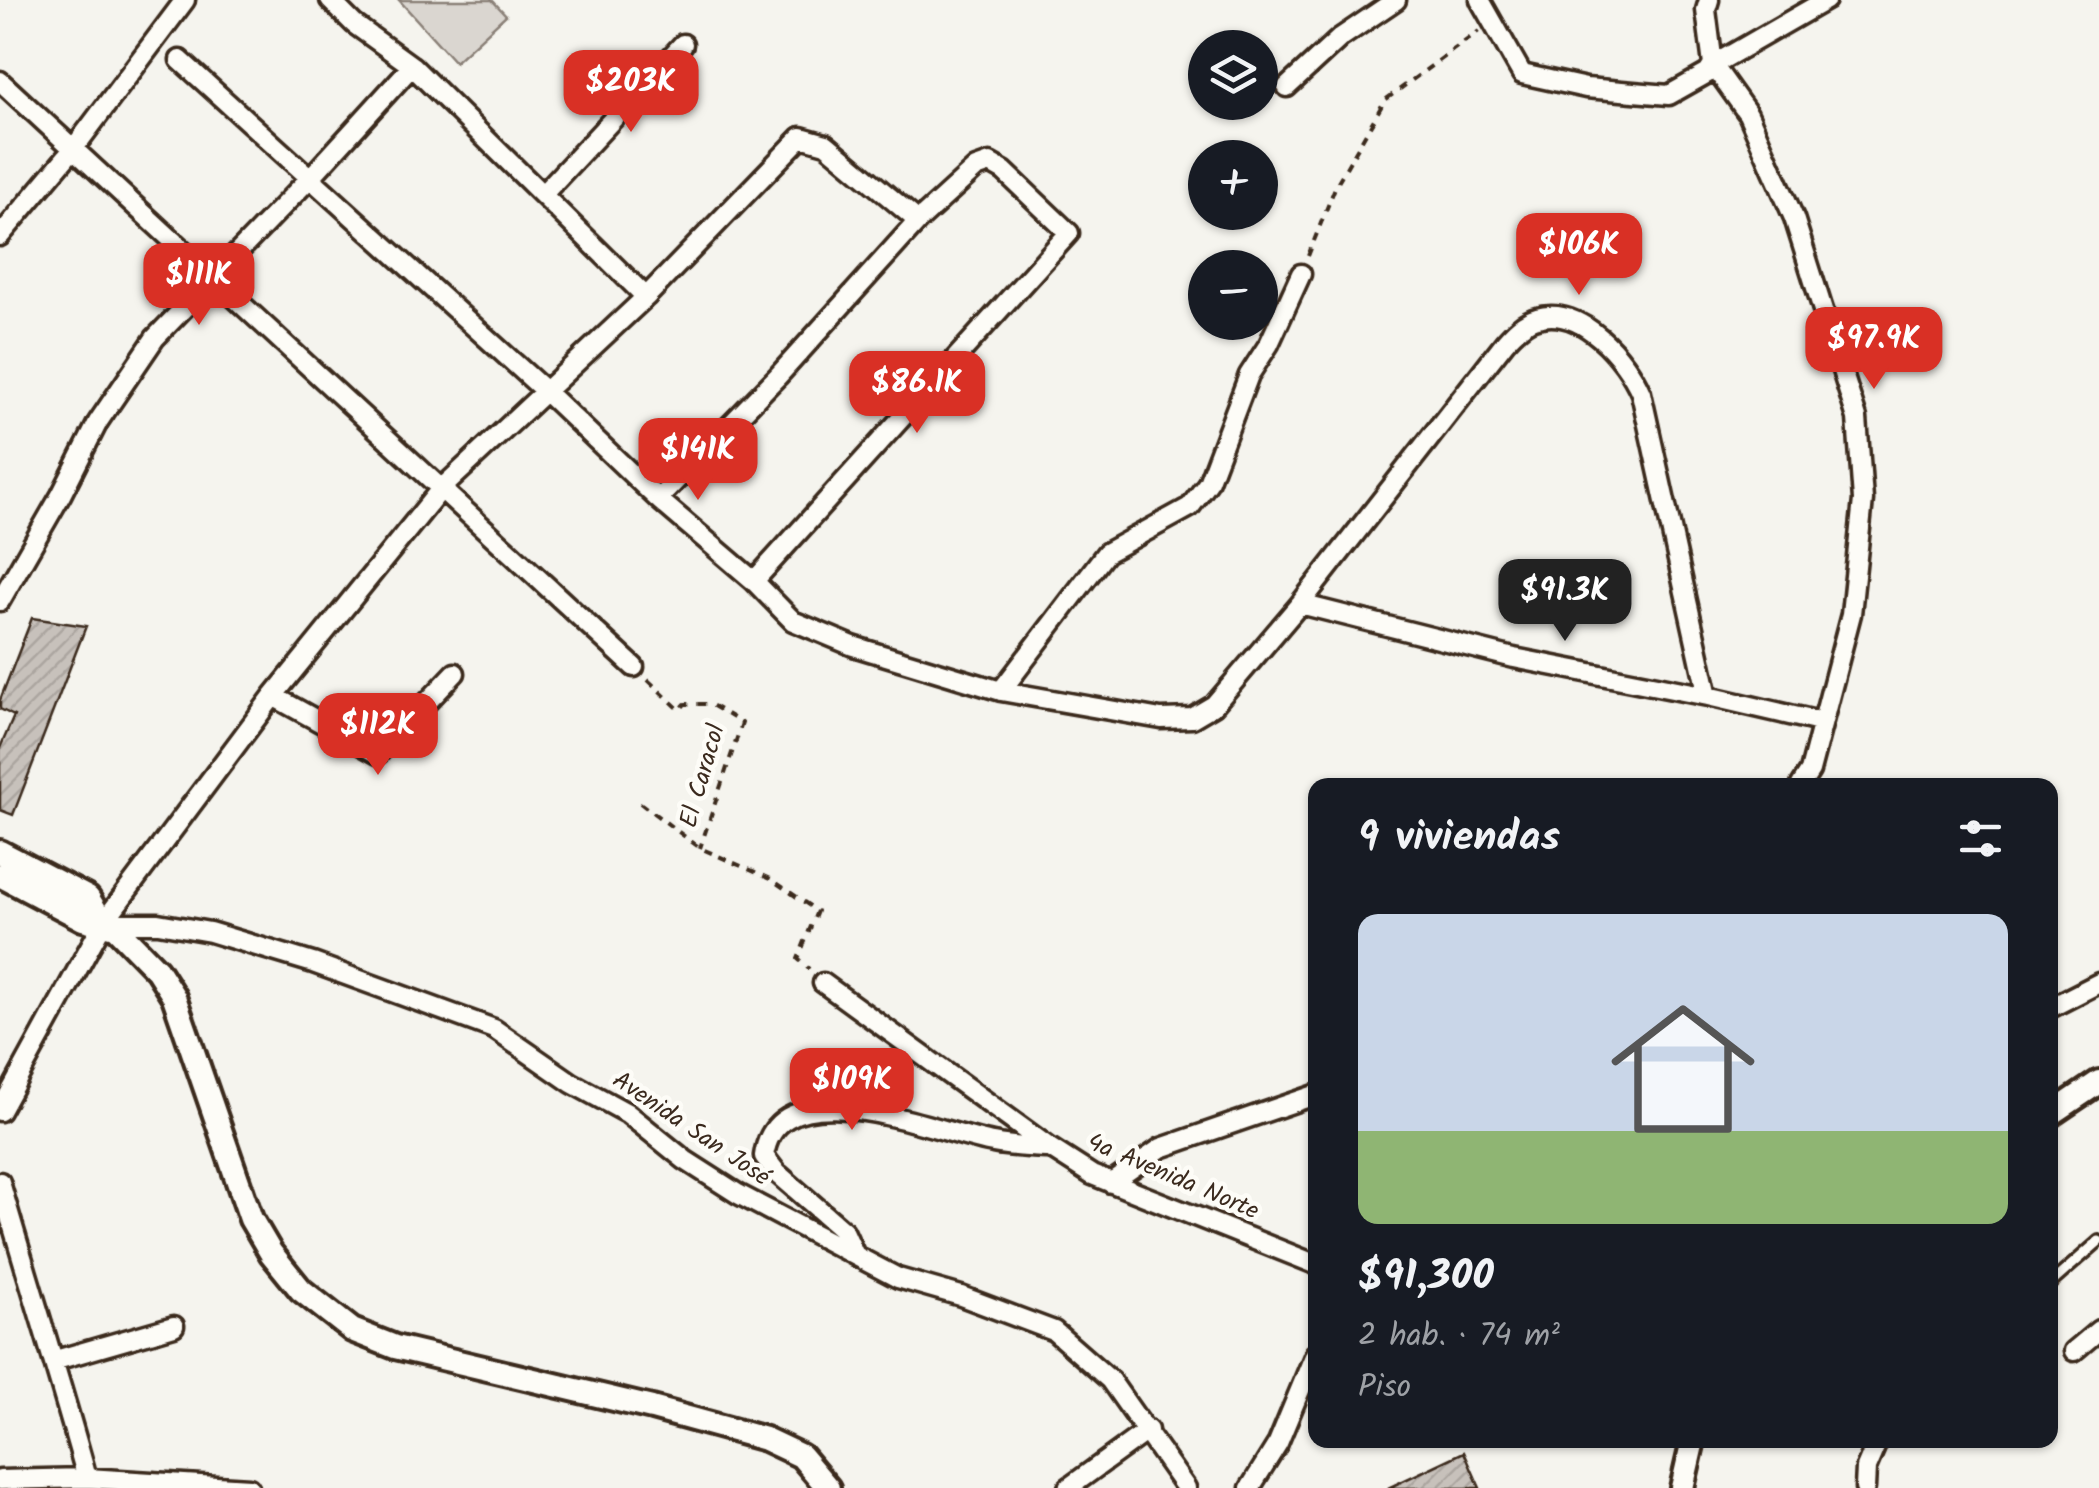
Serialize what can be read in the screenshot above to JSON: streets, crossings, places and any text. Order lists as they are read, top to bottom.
{
  "streets": {
    "street": ["Avenida San José", "4a Avenida Norte"],
    "path": ["El Caracol"]
  },
  "crossings": [
    ["El Caracol", "4a Avenida Norte"]
  ],
  "page": {
    "map_buttons": ["+", "−"],
    "price": [
      "$203K",
      "$106K",
      "$111K",
      "$97.9K",
      "$86.1K",
      "$141K",
      "$91.3K",
      "$112K",
      "$109K"
    ],
    "heading": "9 viviendas",
    "list": [
      {
        "name": "$91,300",
        "note": "2 hab. · 74 m² · Piso"
      }
    ]
  }
}
